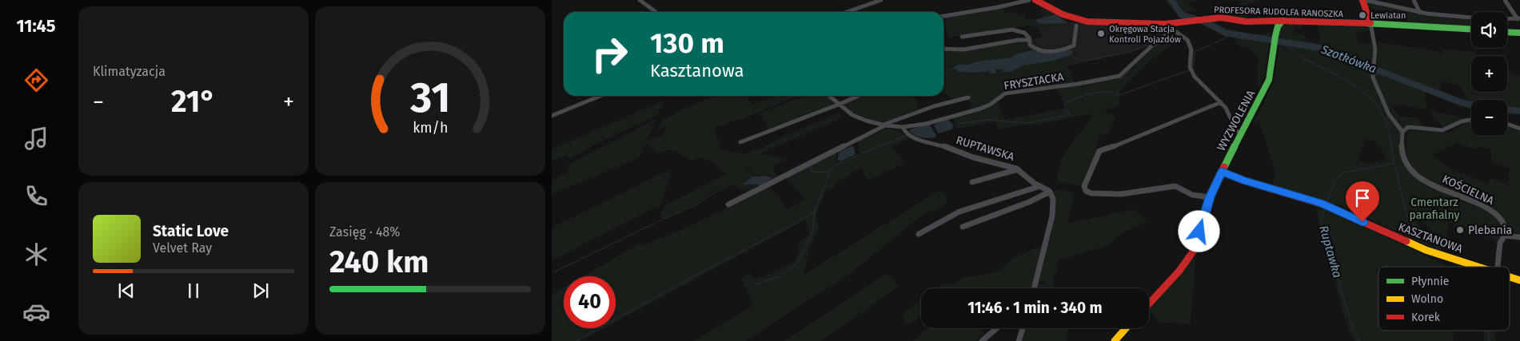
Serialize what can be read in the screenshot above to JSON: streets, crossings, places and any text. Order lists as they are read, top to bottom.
{
  "streets": {
    "street": [
      "PROFESORA RUDOLFA RANOSZKA",
      "FRYSZTACKA",
      "WYZWOLENIA",
      "RUPTAWSKA",
      "KOŚCIELNA",
      "KASZTANOWA"
    ]
  },
  "crossings": [
    ["PROFESORA RUDOLFA RANOSZKA", "WYZWOLENIA"],
    ["FRYSZTACKA", "RUPTAWSKA"],
    ["WYZWOLENIA", "KASZTANOWA"]
  ],
  "water": ["Szotkówka", "Ruptawka"],
  "parks": ["Cmentarz parafialny"],
  "places": ["Lewiatan", "Okręgowa Stacja Kontroli Pojazdów", "Plebania"],
  "legend": ["Płynnie", "Wolno", "Korek"],
  "page": {
    "tabs": "11:45",
    "tile": [
      "Klimatyzacja",
      ["Zasięg · 48%", "240 km"]
    ],
    "map_buttons": ["+", "−"],
    "turn": ["130 m", "Kasztanowa"],
    "heat": ["−", "21°", "+"],
    "song": ["Static Love", "Velvet Ray"],
    "limit": "40",
    "trip": "11:46 · 1 min · 340 m",
    "gauge": ["31", "km/h"]
  }
}
